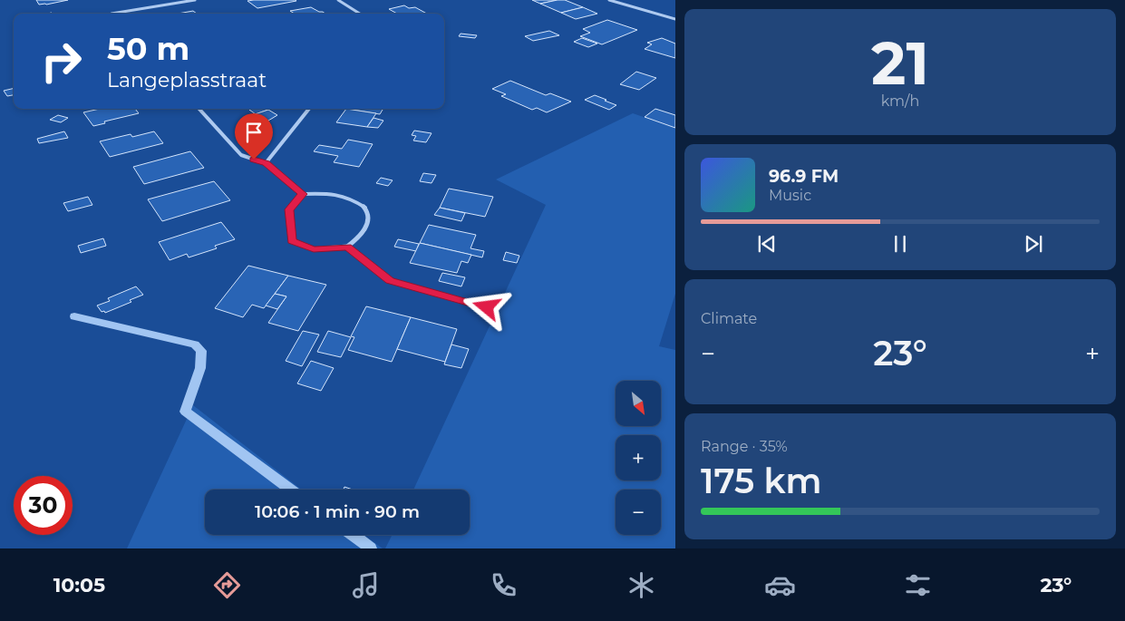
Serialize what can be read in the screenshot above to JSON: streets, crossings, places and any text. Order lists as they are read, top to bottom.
{
  "north": "bottom right",
  "page": {
    "tile": [
      ["21", "km/h"],
      "Climate",
      ["Range · 35%", "175 km"]
    ],
    "turn": ["50 m", "Langeplasstraat"],
    "song": ["96.9 FM", "Music"],
    "heat": ["−", "23°", "+"],
    "map_buttons": ["+", "−"],
    "limit": "30",
    "trip": "10:06 · 1 min · 90 m",
    "tabs": ["10:05", "23°"]
  }
}
